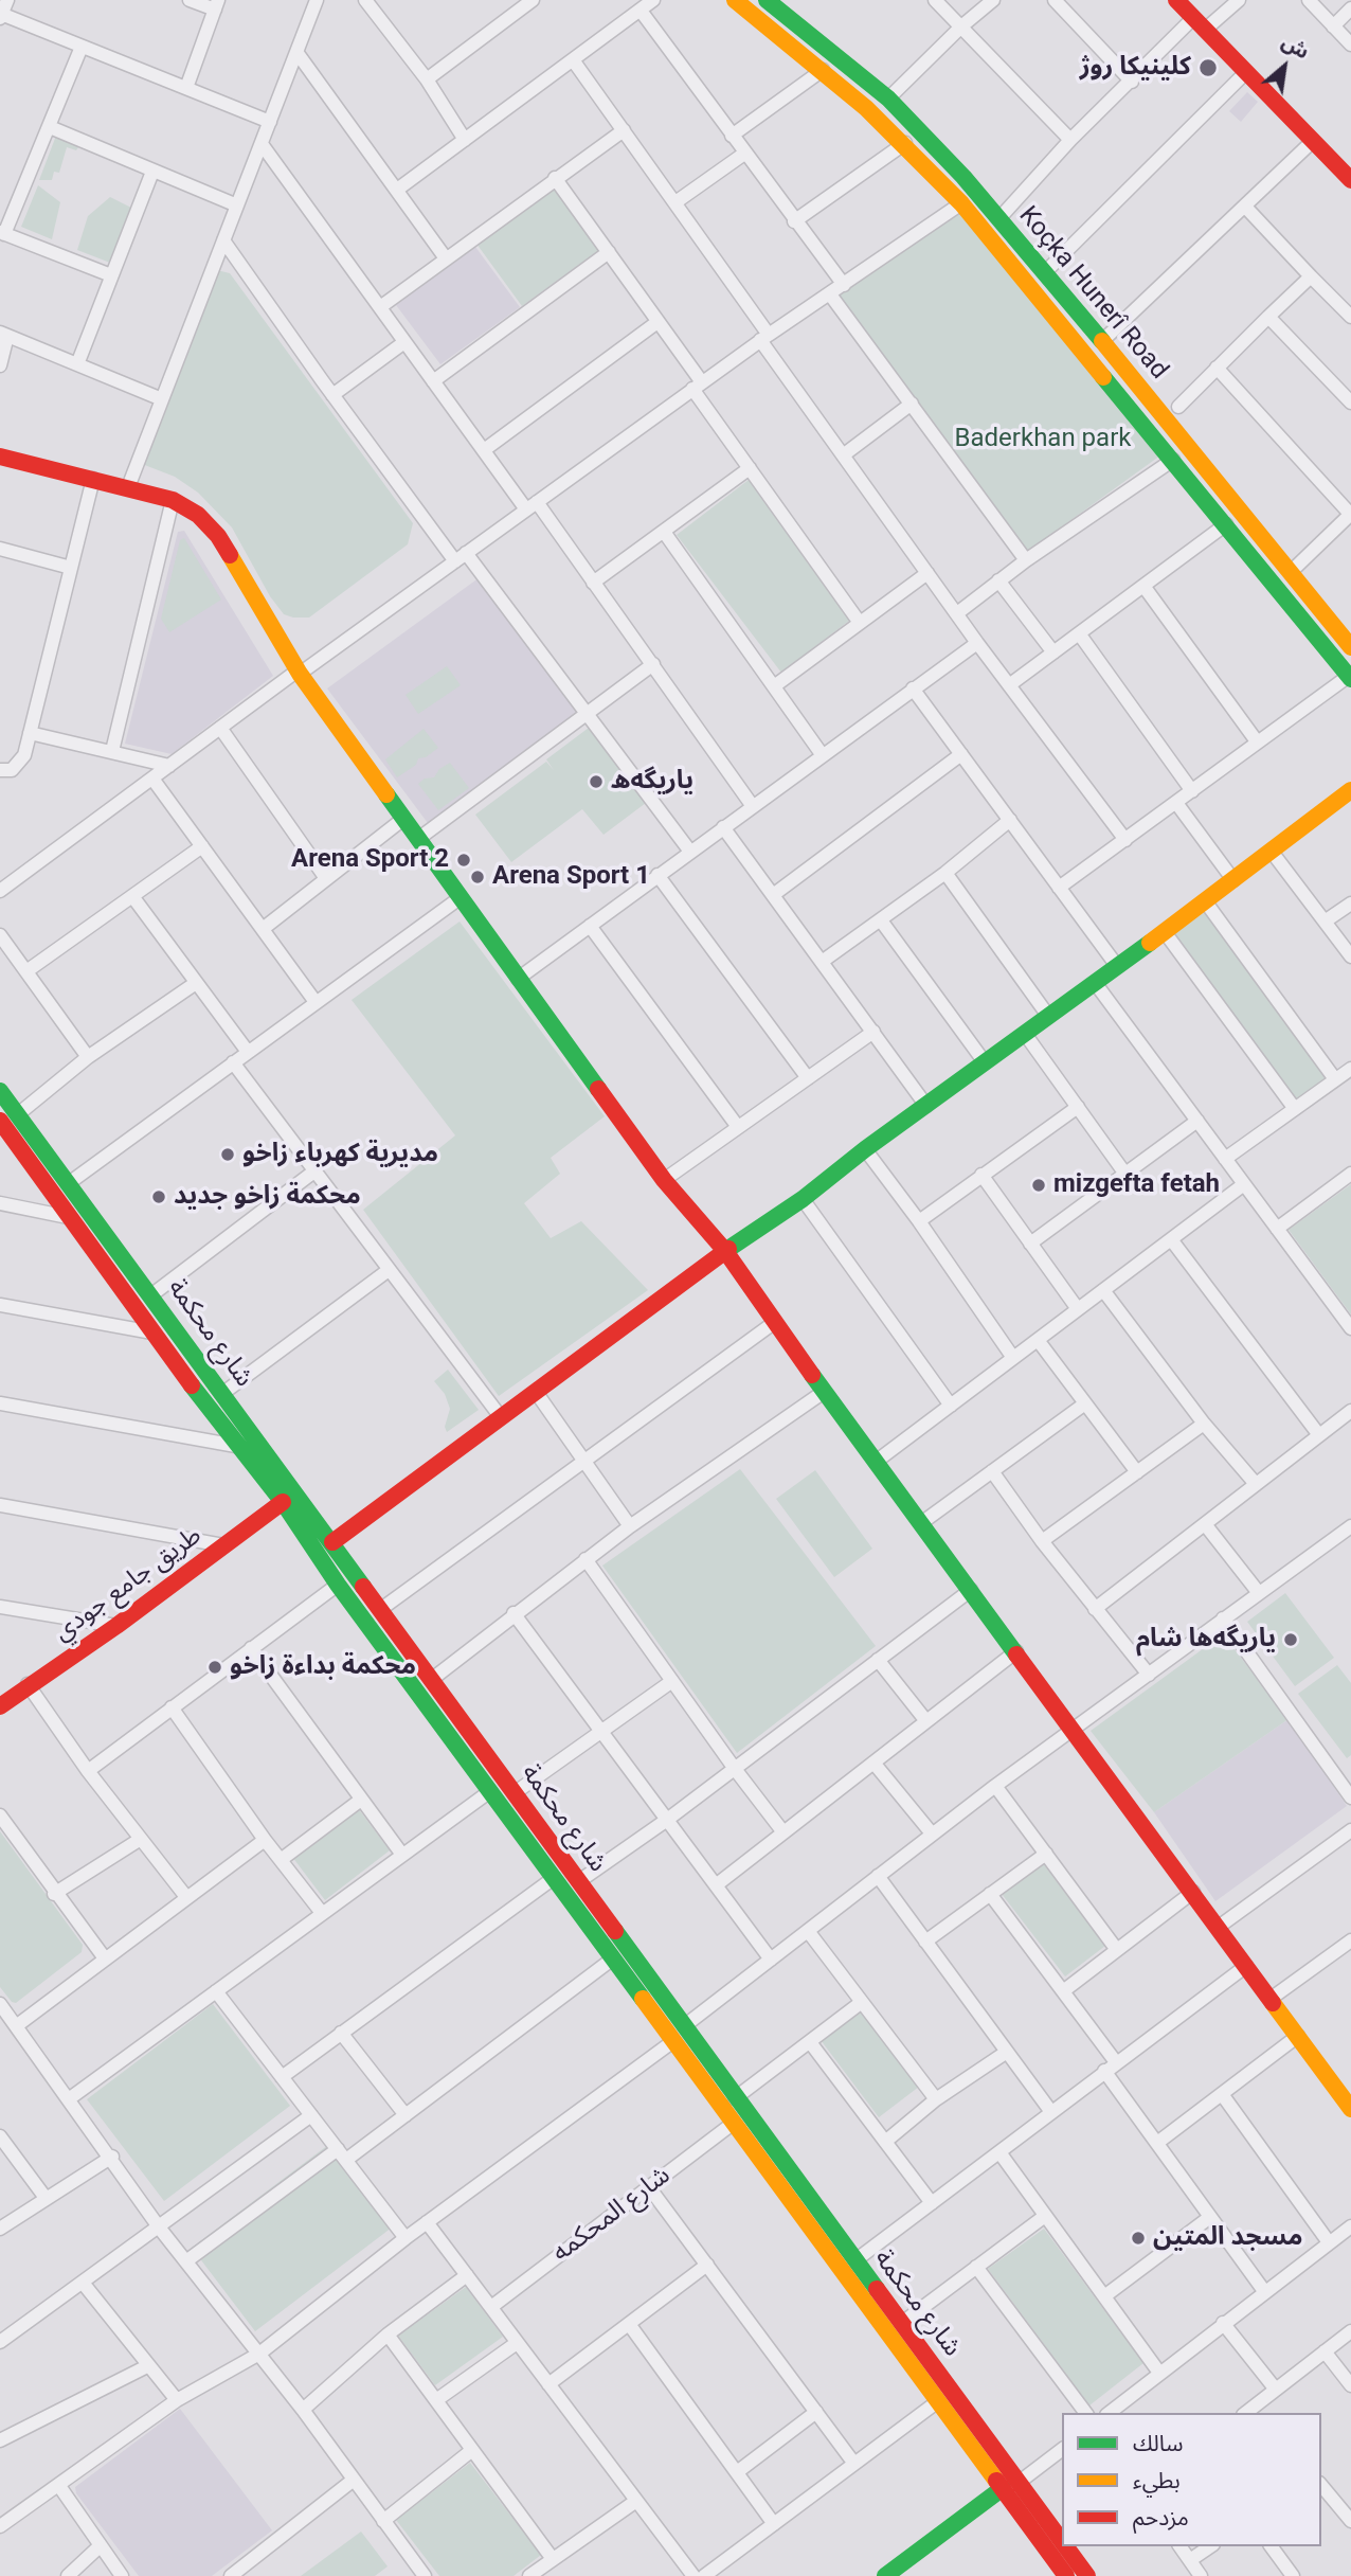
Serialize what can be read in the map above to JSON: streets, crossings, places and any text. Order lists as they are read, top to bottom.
{
  "streets": {
    "main road": ["Koçka Hunerî Road", "شارع محكمة", "طريق جامع جودي"],
    "street": ["شارع المحكمه"]
  },
  "crossings": [
    ["شارع محكمة", "طريق جامع جودي"],
    ["شارع محكمة", "شارع المحكمه"]
  ],
  "parks": ["Baderkhan park"],
  "places": [
    "كلينيكا روژ",
    "یاریگه‌ه",
    "Arena Sport 2",
    "Arena Sport 1",
    "مديرية كهرباء زاخو",
    "mizgefta fetah",
    "محكمة زاخو جديد",
    "ياريگه‌ها شام",
    "محكمة بداءة زاخو",
    "مسجد المتين"
  ],
  "legend": ["سالك", "بطيء", "مزدحم"],
  "north": "top right"
}
